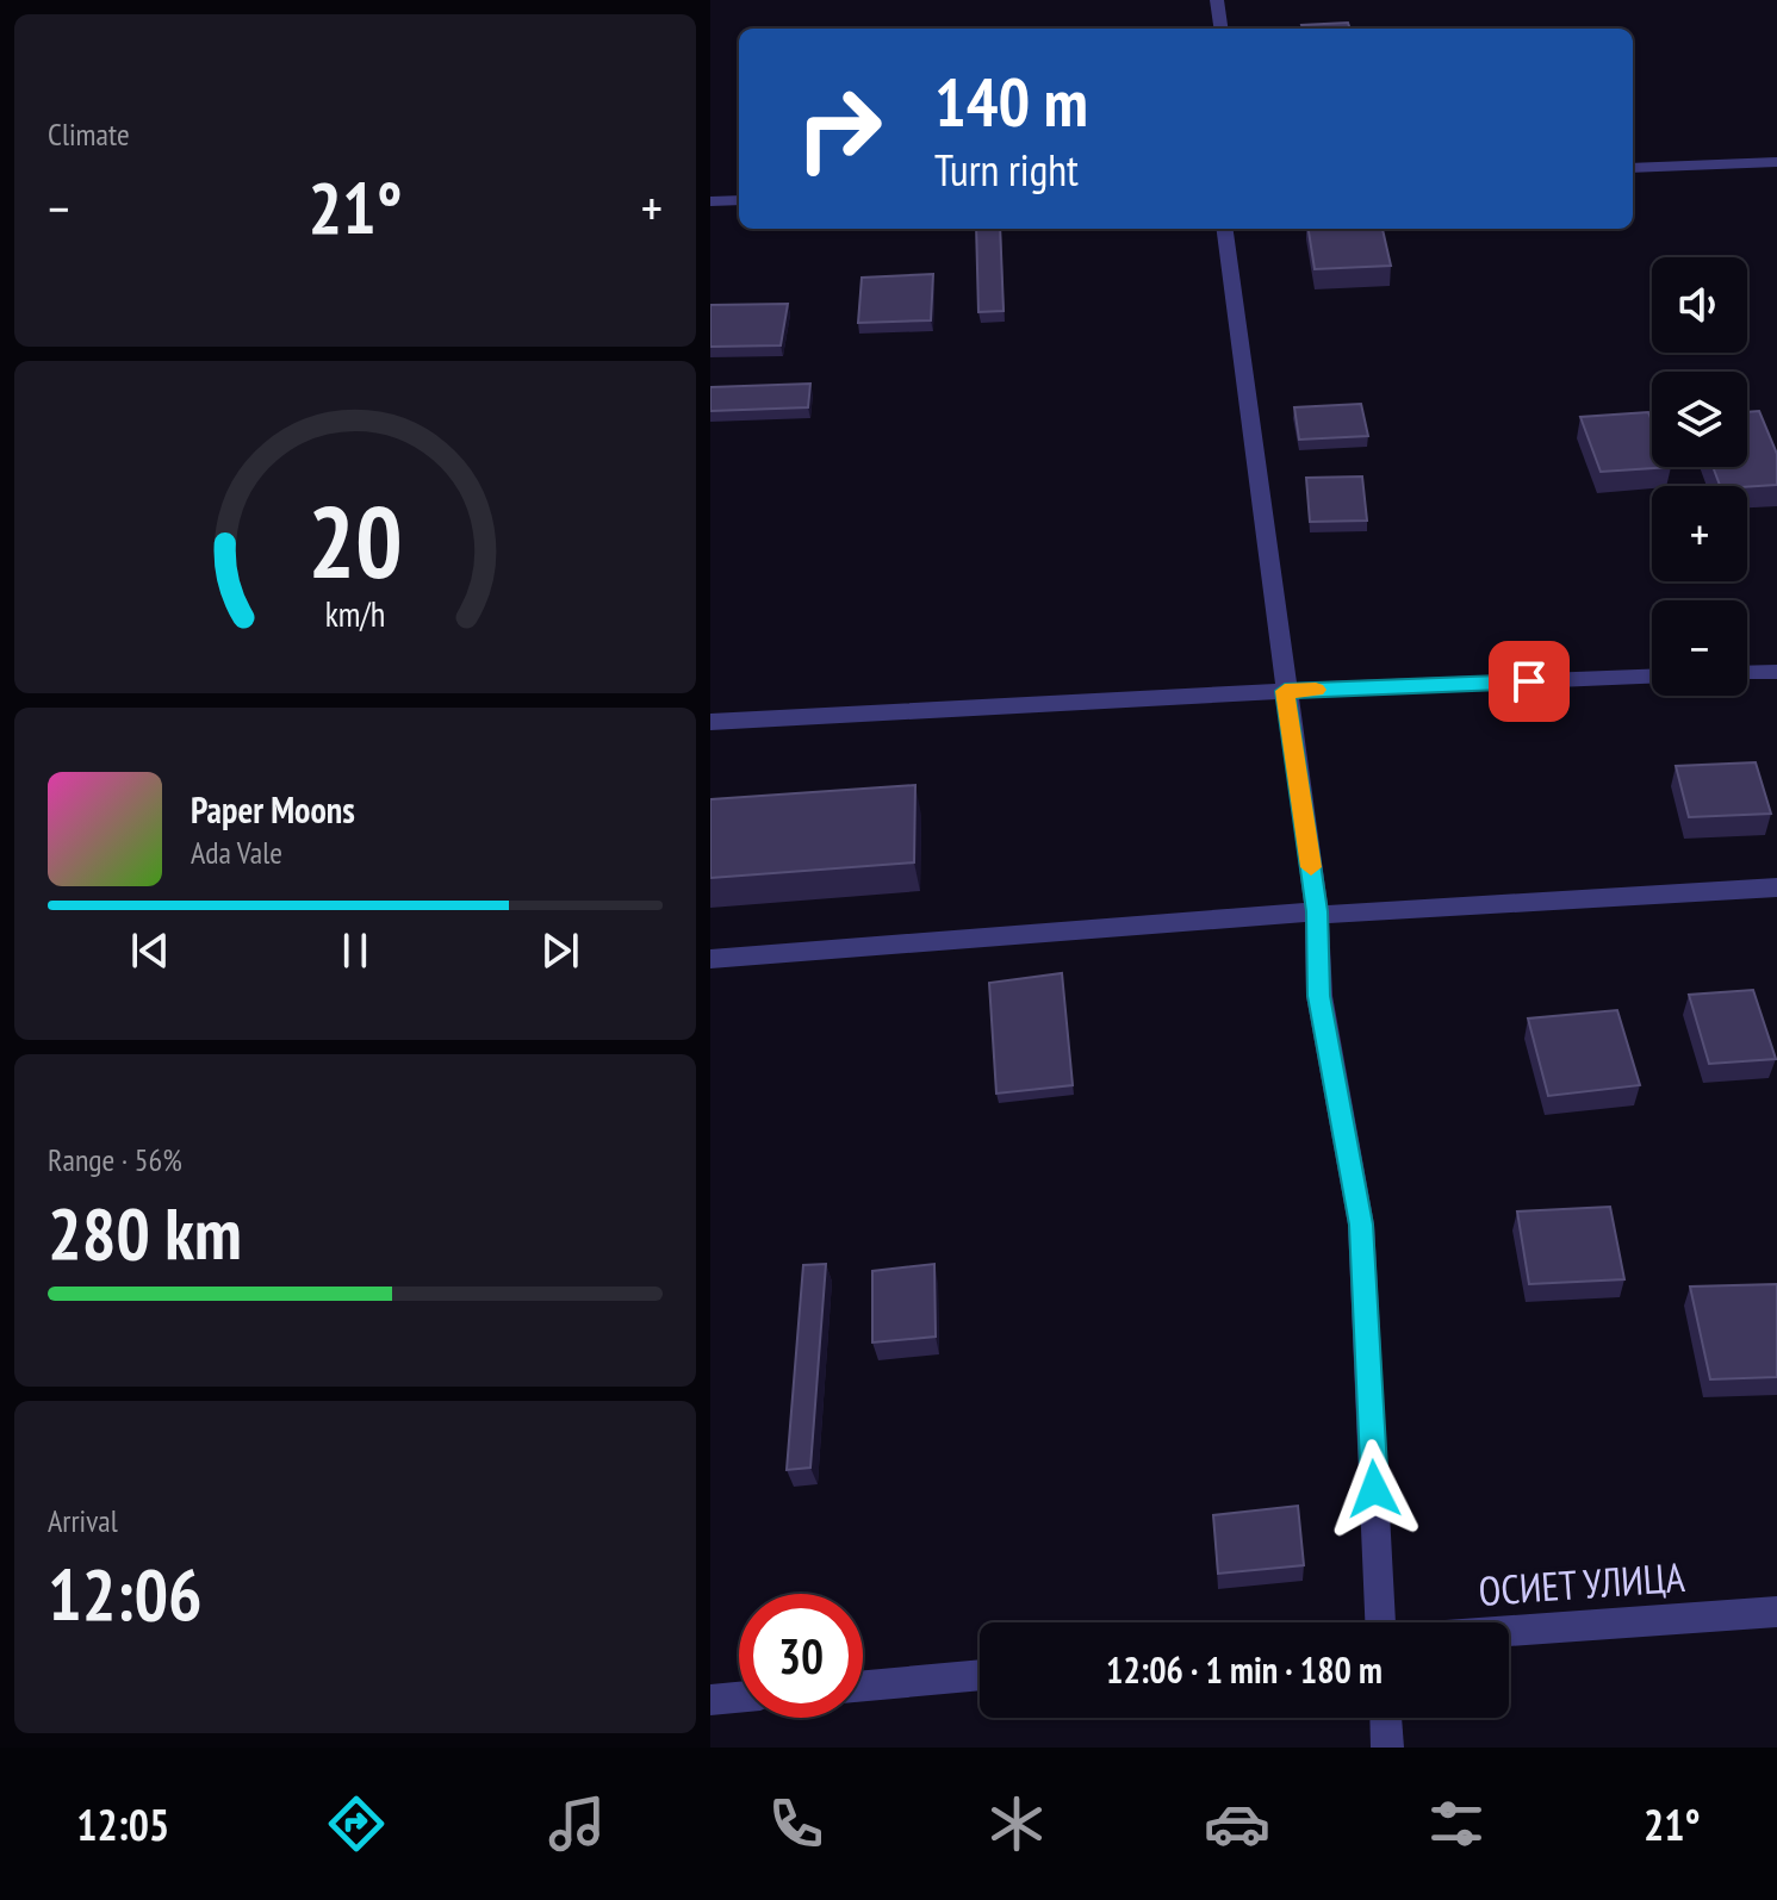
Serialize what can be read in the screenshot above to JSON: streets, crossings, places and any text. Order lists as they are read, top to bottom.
{
  "streets": {
    "street": ["ОСИЕТ УЛИЦА"]
  },
  "page": {
    "tile": [
      "Climate",
      ["Range · 56%", "280 km"],
      ["Arrival", "12:06"]
    ],
    "turn": ["140 m", "Turn right"],
    "heat": ["−", "21°", "+"],
    "map_buttons": ["+", "−"],
    "song": ["Paper Moons", "Ada Vale"],
    "limit": "30",
    "trip": "12:06 · 1 min · 180 m",
    "tabs": ["12:05", "21°"],
    "gauge": ["20", "km/h"]
  }
}
